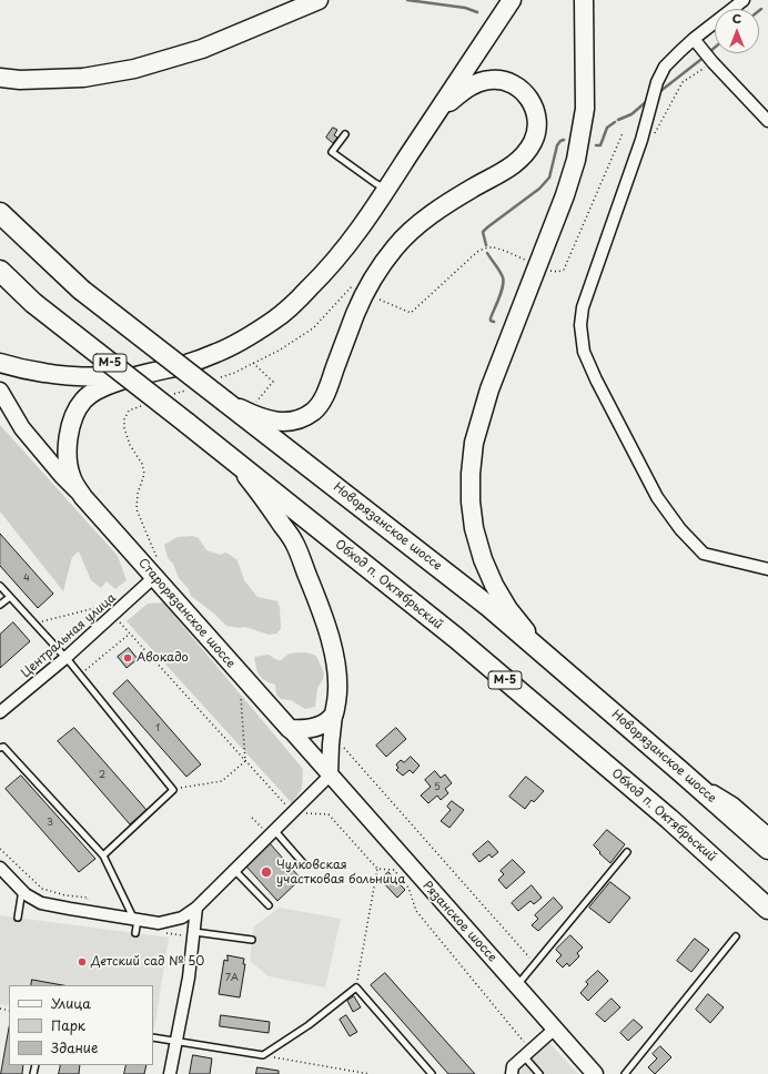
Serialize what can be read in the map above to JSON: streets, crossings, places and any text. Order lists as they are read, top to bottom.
{
  "streets": {
    "highway": ["М-5", "Новорязанское шоссе", "Обход п. Октябрьский"],
    "main road": ["Старорязанское шоссе", "Рязанское шоссе"],
    "street": ["Центральная улица"]
  },
  "crossings": [
    ["Старорязанское шоссе", "Центральная улица"],
    ["Старорязанское шоссе", "Рязанское шоссе"]
  ],
  "places": ["Авокадо", "Чулковская участковая больница", "Детский сад № 50"],
  "house_numbers": [
    "4",
    "1",
    "2",
    "5",
    "3",
    "7А"
  ],
  "legend": ["Улица", "Парк", "Здание"],
  "north": "top"
}
